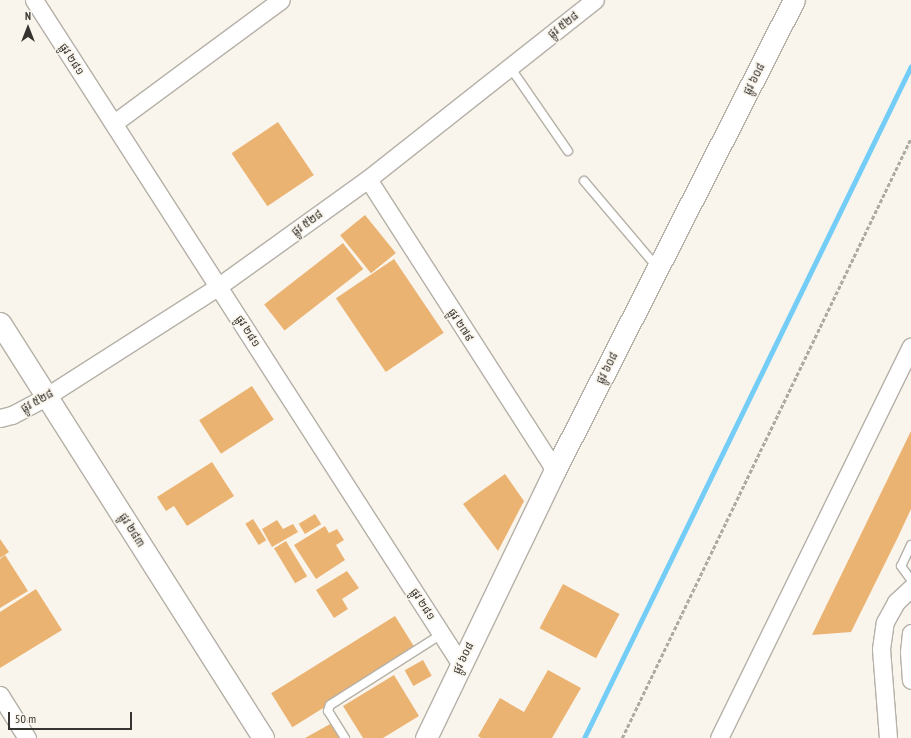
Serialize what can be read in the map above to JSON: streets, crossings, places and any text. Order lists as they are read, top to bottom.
{
  "streets": {
    "street": [
      "ផ្លូវ ៥២៨",
      "ផ្លូវ ២៨១",
      "ផ្លូវ ៦០៨",
      "ផ្លូវ ២៧៩",
      "ផ្លូវ ២៨៣"
    ]
  },
  "crossings": [
    ["ផ្លូវ ៥២៨", "ផ្លូវ ២៨១"],
    ["ផ្លូវ ៥២៨", "ផ្លូវ ២៧៩"],
    ["ផ្លូវ ៥២៨", "ផ្លូវ ២៨៣"],
    ["ផ្លូវ ២៨១", "ផ្លូវ ៦០៨"],
    ["ផ្លូវ ៦០៨", "ផ្លូវ ២៧៩"]
  ],
  "scale_bar": "50 m",
  "north": "top"
}
